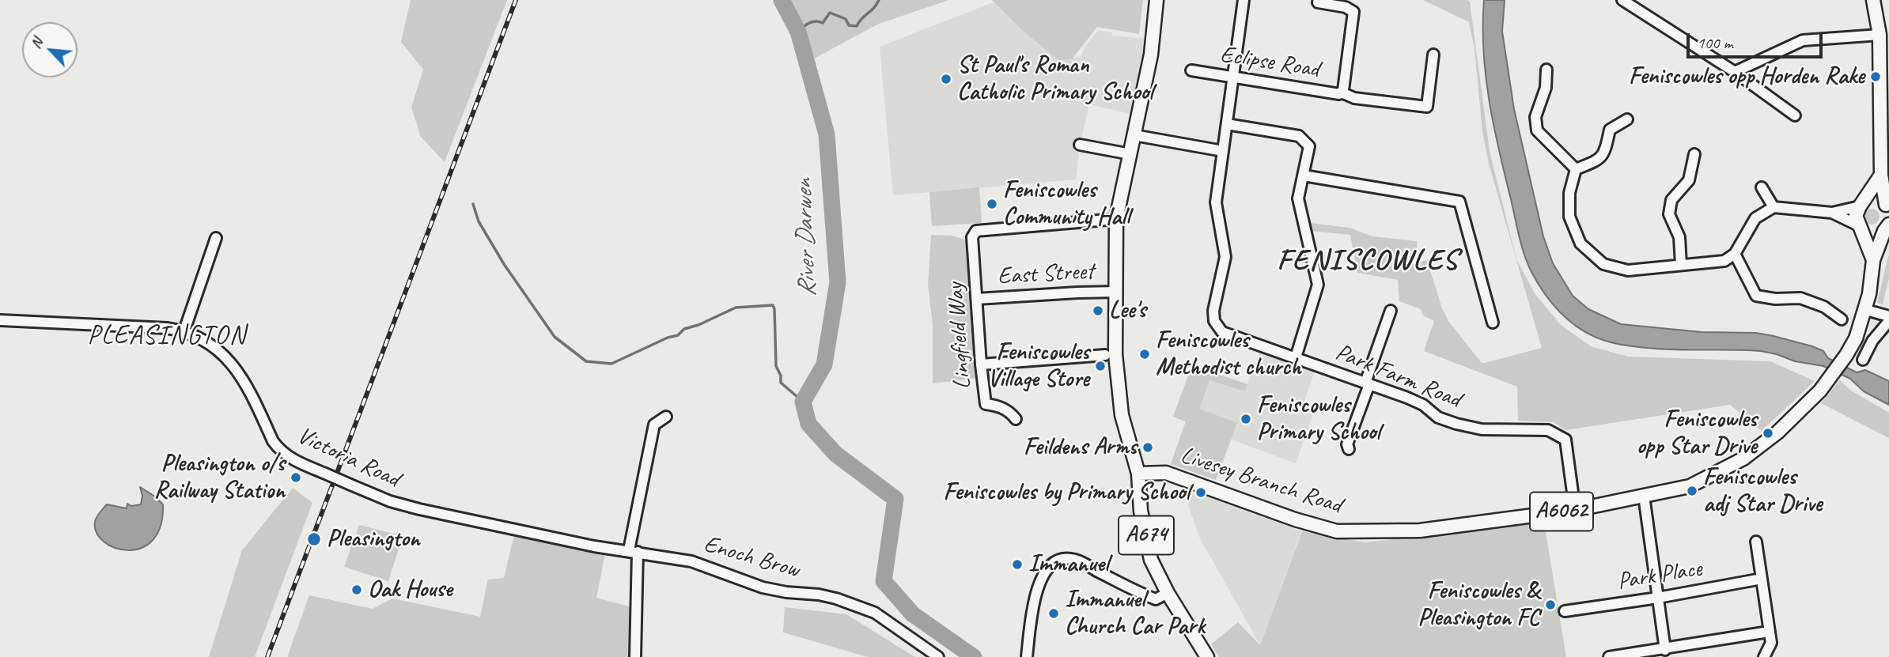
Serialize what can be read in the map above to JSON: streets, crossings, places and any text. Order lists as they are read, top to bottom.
{
  "streets": {
    "main road": ["Livesey Branch Road", "A6062", "A674"],
    "street": [
      "Eclipse Road",
      "East Street",
      "Lingfield Way",
      "Park Farm Road",
      "Victoria Road",
      "Enoch Brow",
      "Park Place"
    ]
  },
  "crossings": [
    ["Eclipse Road", "Park Farm Road"],
    ["East Street", "Lingfield Way"],
    ["East Street", "A674"],
    ["Lingfield Way", "A674"],
    ["Park Farm Road", "Livesey Branch Road"],
    ["Victoria Road", "Enoch Brow"],
    ["Livesey Branch Road", "A674"]
  ],
  "districts": ["FENISCOWLES", "PLEASINGTON"],
  "water": ["River Darwen"],
  "places": [
    "Feniscowles opp Horden Rake",
    "St Paul's Roman Catholic Primary School",
    "Feniscowles Community Hall",
    "Lee's",
    "Feniscowles Methodist church",
    "Feniscowles Village Store",
    "Feniscowles Primary School",
    "Feniscowles opp Star Drive",
    "Feildens Arms",
    "Pleasington o/s Railway Station",
    "Feniscowles adj Star Drive",
    "Feniscowles by Primary School",
    "Pleasington",
    "Immanuel",
    "Oak House",
    "Feniscowles & Pleasington FC",
    "Immanuel Church Car Park"
  ],
  "scale_bar": "100 m",
  "north": "top left"
}
